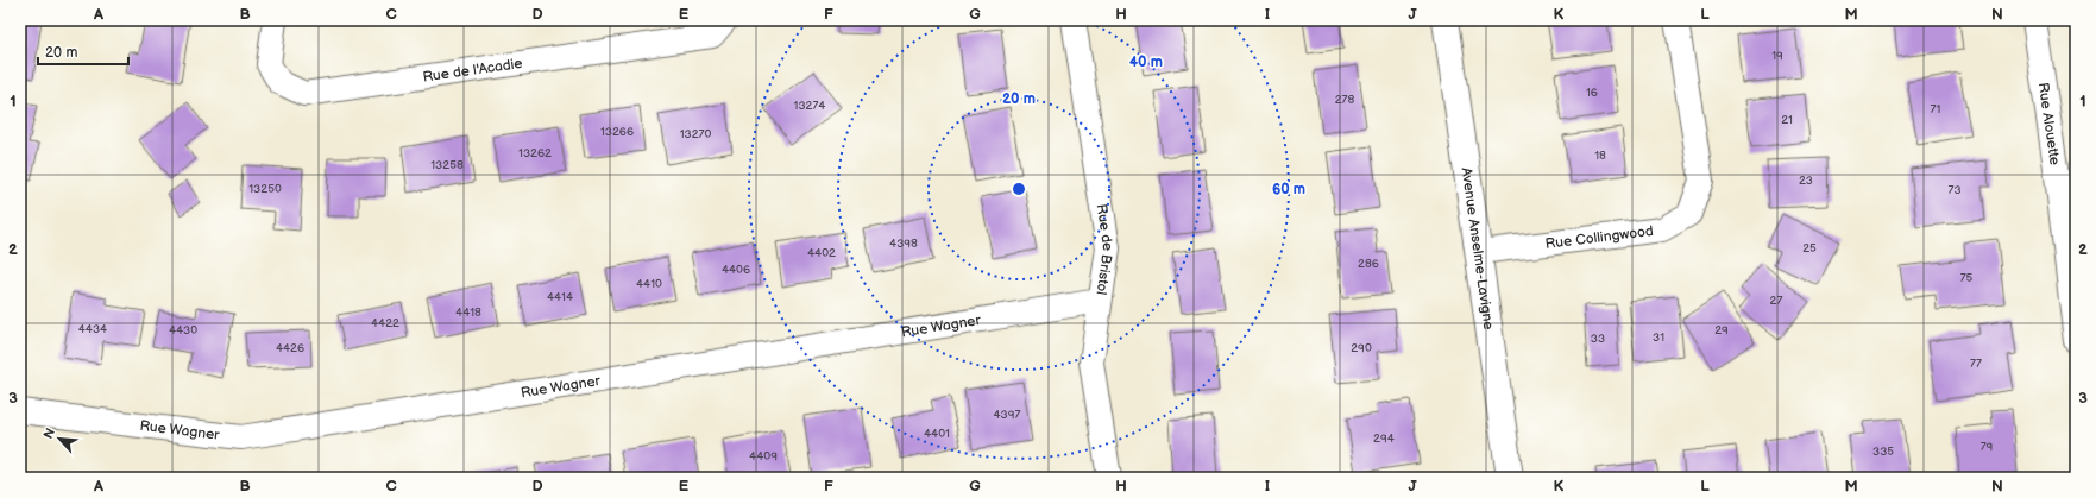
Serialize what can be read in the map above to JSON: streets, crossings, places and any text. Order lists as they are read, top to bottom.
{
  "streets": {
    "street": [
      "Rue de l'Acadie",
      "Rue Alouette",
      "Rue Collingwood",
      "Avenue Anselme-Lavigne",
      "Rue de Bristol",
      "Rue Wagner"
    ]
  },
  "crossings": [
    ["Rue Collingwood", "Avenue Anselme-Lavigne"],
    ["Rue de Bristol", "Rue Wagner"]
  ],
  "house_numbers": [
    "19",
    "16",
    "278",
    "13274",
    "71",
    "21",
    "13266",
    "13270",
    "13262",
    "18",
    "13258",
    "23",
    "13250",
    "73",
    "4398",
    "25",
    "4402",
    "286",
    "4406",
    "75",
    "4410",
    "4414",
    "27",
    "4418",
    "4422",
    "4434",
    "4430",
    "29",
    "31",
    "33",
    "4426",
    "290",
    "77",
    "4397",
    "4401",
    "294",
    "79",
    "335",
    "4409"
  ],
  "scale_bar": "20 m",
  "north": "top left",
  "grid": {
    "columns": [
      "A",
      "B",
      "C",
      "D",
      "E",
      "F",
      "G",
      "H",
      "I",
      "J",
      "K",
      "L",
      "M",
      "N"
    ],
    "rows": ["1", "2", "3"]
  },
  "rings": ["40 m", "20 m", "60 m"]
}
